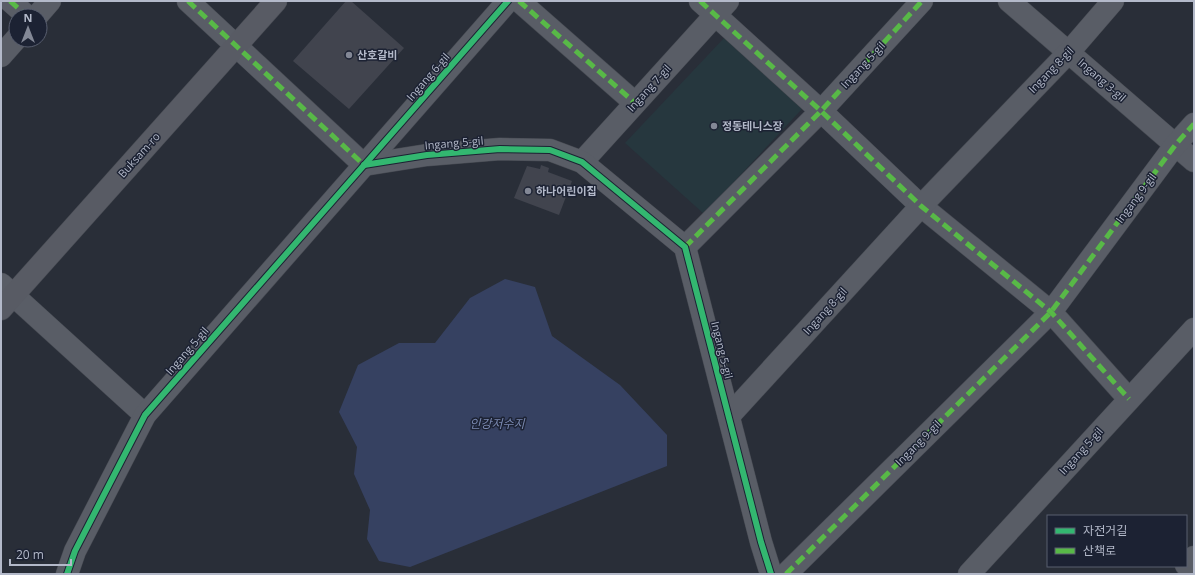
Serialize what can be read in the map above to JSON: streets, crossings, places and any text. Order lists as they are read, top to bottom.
{
  "streets": {
    "street": [
      "Ingang 5-gil",
      "Ingang 8-gil",
      "Ingang 6-gil",
      "Ingang 3-gil",
      "Ingang 7-gil",
      "Buksam-ro",
      "Ingang 9-gil"
    ]
  },
  "crossings": [
    ["Ingang 5-gil", "Ingang 8-gil"],
    ["Ingang 5-gil", "Ingang 6-gil"],
    ["Ingang 5-gil", "Ingang 7-gil"],
    ["Ingang 8-gil", "Ingang 3-gil"],
    ["Ingang 3-gil", "Ingang 9-gil"]
  ],
  "water": ["인강저수지"],
  "places": ["산호갈비", "정동테니스장", "하나어린이집"],
  "legend": ["자전거길", "산책로"],
  "scale_bar": "20 m",
  "north": "top"
}
